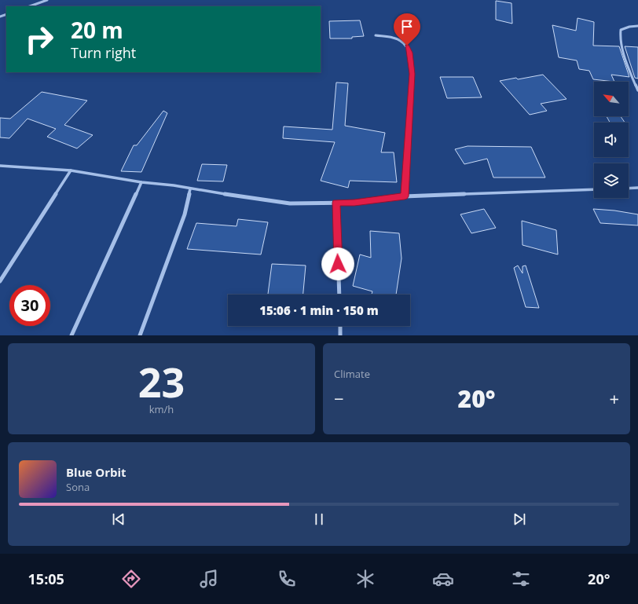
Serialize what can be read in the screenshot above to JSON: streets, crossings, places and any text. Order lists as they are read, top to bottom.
{
  "north": "top left",
  "page": {
    "turn": ["20 m", "Turn right"],
    "limit": "30",
    "trip": "15:06 · 1 min · 150 m",
    "tile": [
      ["23", "km/h"],
      "Climate"
    ],
    "heat": ["−", "20°", "+"],
    "song": ["Blue Orbit", "Sona"],
    "tabs": ["15:05", "20°"]
  }
}
